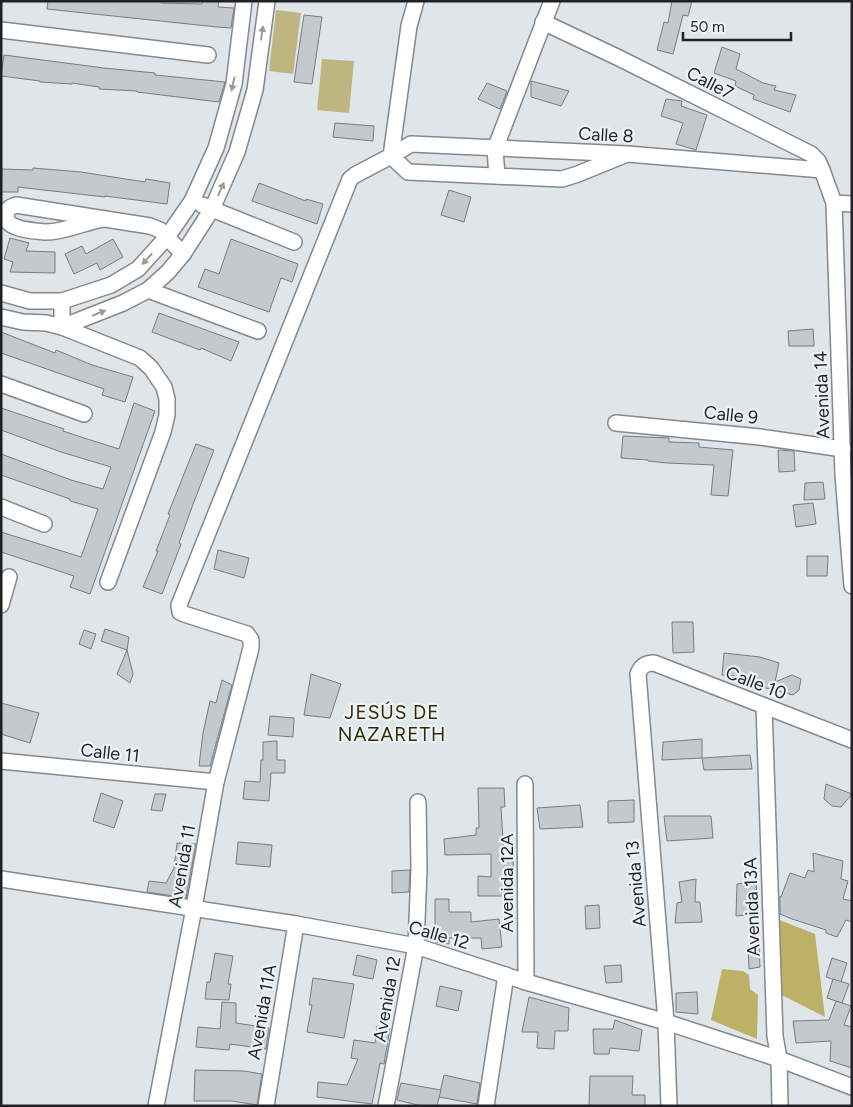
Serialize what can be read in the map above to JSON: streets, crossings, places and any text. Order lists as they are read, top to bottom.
{
  "streets": {
    "street": [
      "Calle7",
      "Calle 8",
      "Avenida 14",
      "Calle 9",
      "Calle 10",
      "Calle 11",
      "Avenida 11",
      "Avenida 12A",
      "Avenida 13",
      "Avenida 13A",
      "Calle 12",
      "Avenida 12",
      "Avenida 11A"
    ]
  },
  "crossings": [
    ["Calle7", "Calle 8"],
    ["Calle7", "Avenida 14"],
    ["Calle 8", "Avenida 11"],
    ["Avenida 14", "Calle 9"],
    ["Calle 10", "Avenida 13"],
    ["Calle 10", "Avenida 13A"],
    ["Calle 11", "Avenida 11"],
    ["Avenida 11", "Calle 12"],
    ["Avenida 12A", "Calle 12"],
    ["Avenida 13", "Calle 12"],
    ["Avenida 13A", "Calle 12"],
    ["Calle 12", "Avenida 12"],
    ["Calle 12", "Avenida 11A"]
  ],
  "districts": ["JESÚS DE NAZARETH"],
  "scale_bar": "50 m"
}
